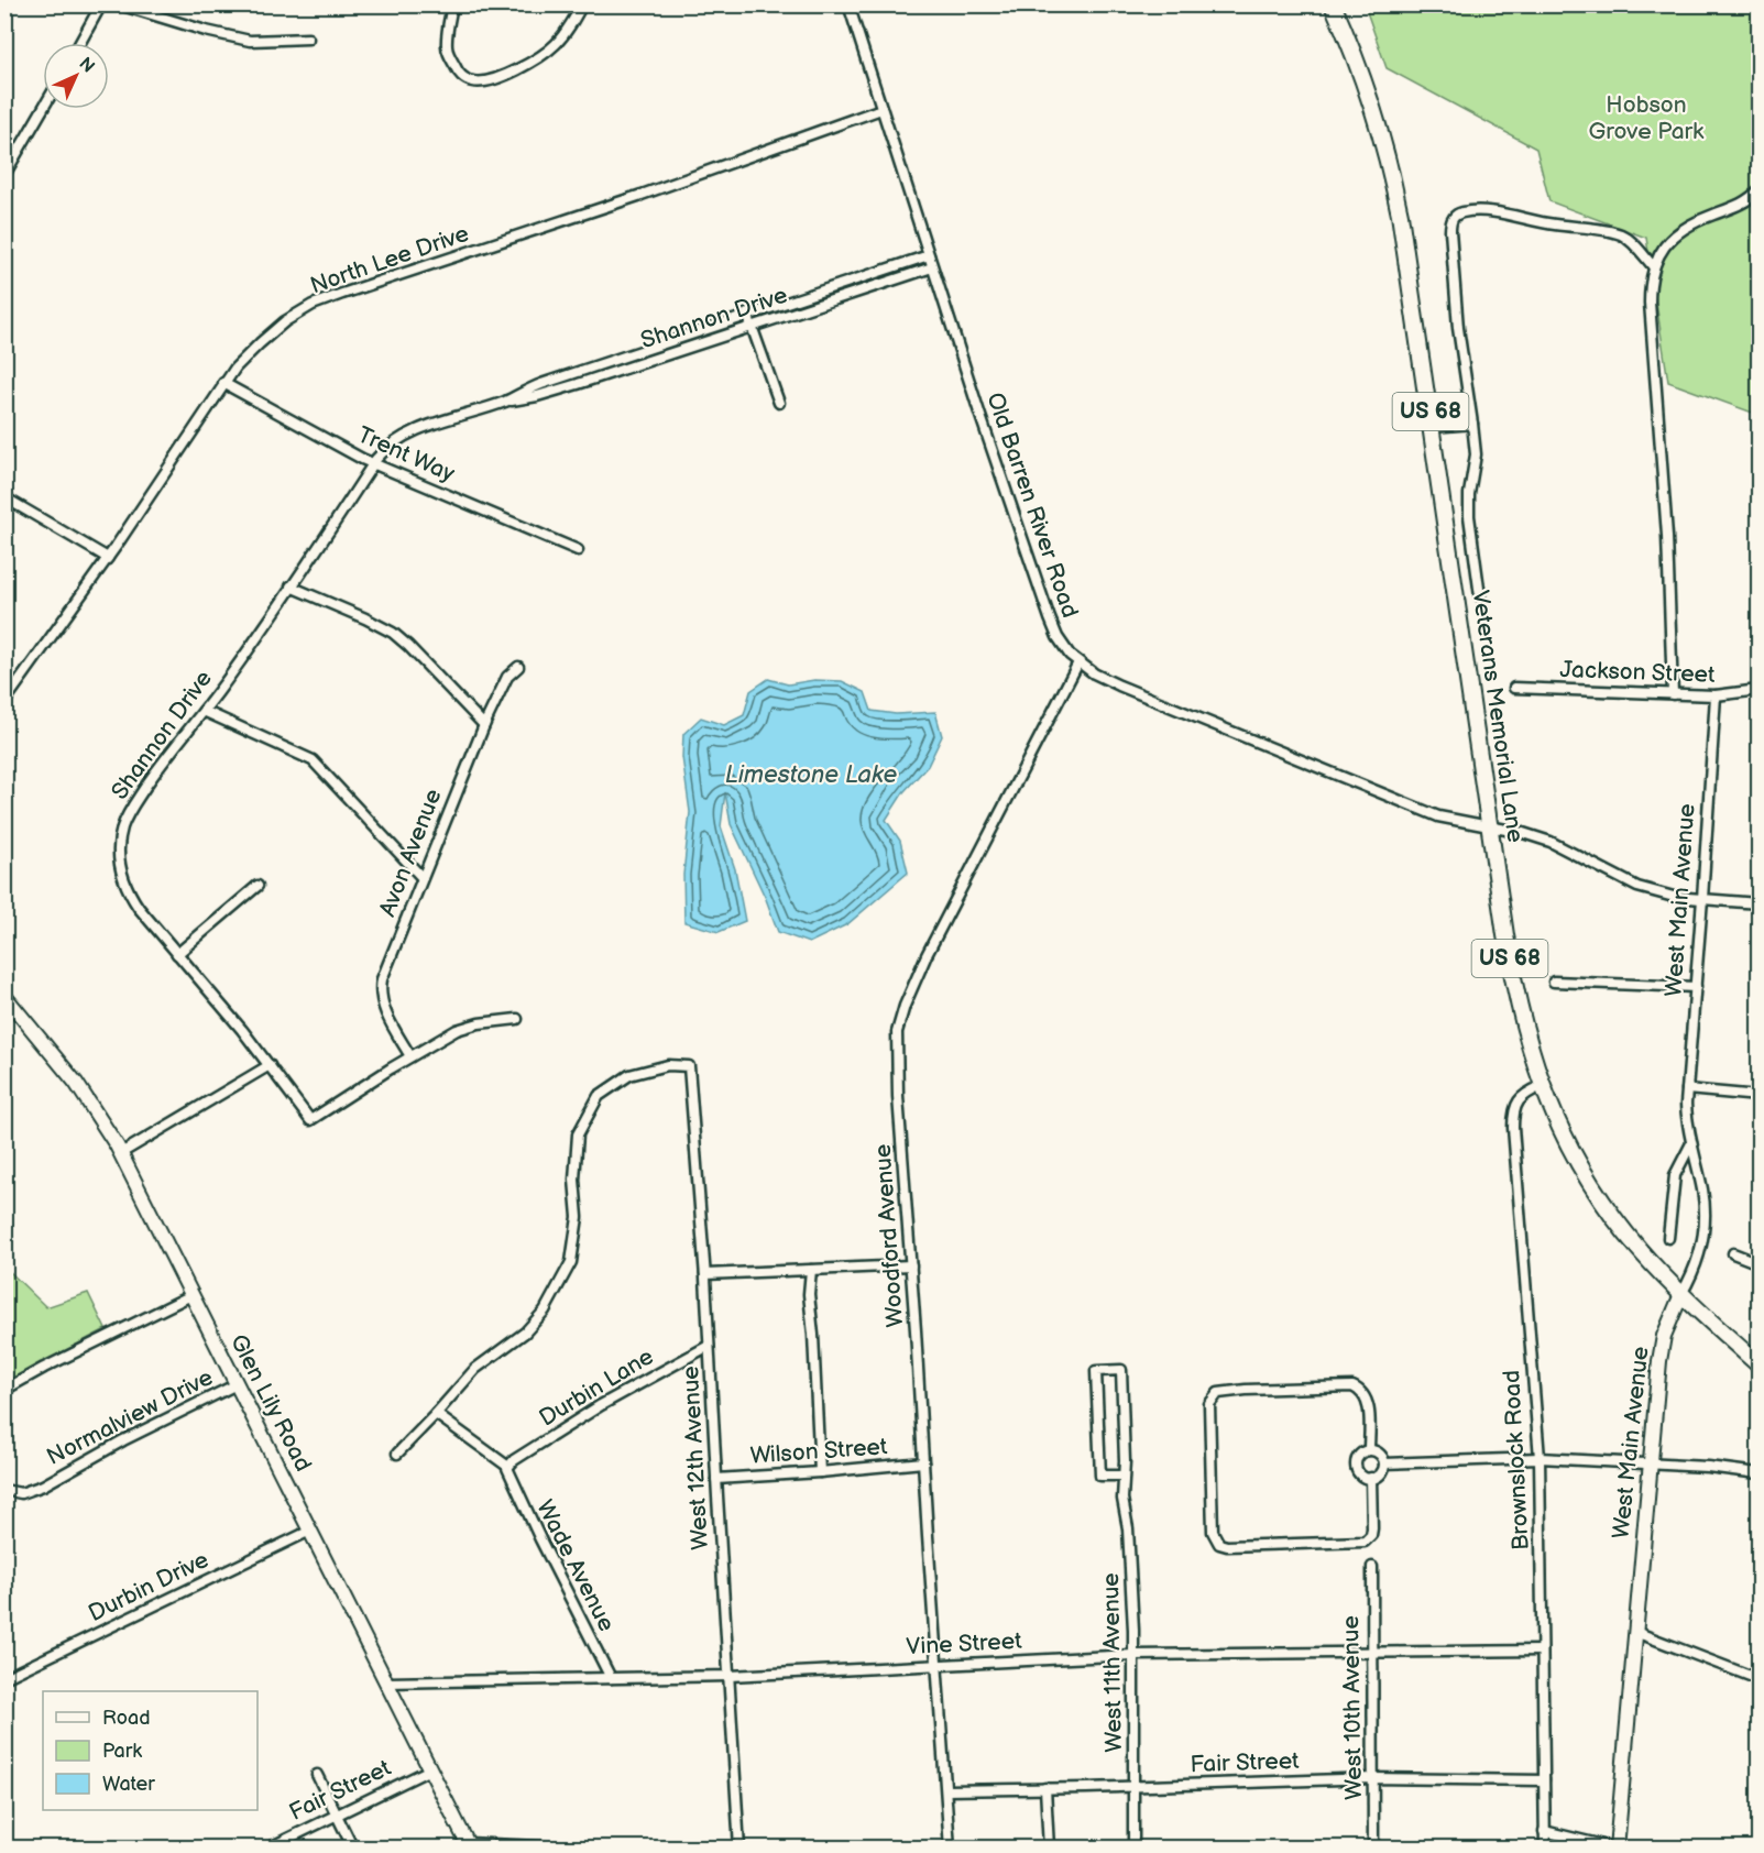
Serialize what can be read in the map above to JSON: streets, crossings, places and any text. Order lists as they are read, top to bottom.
{
  "streets": {
    "main road": ["US 68", "Veterans Memorial Lane"],
    "street": [
      "North Lee Drive",
      "Shannon Drive",
      "Trent Way",
      "Old Barren River Road",
      "Jackson Street",
      "Avon Avenue",
      "West Main Avenue",
      "Woodford Avenue",
      "Durbin Lane",
      "Glen Lily Road",
      "Normalview Drive",
      "Wilson Street",
      "West 12th Avenue",
      "Brownslock Road",
      "Wade Avenue",
      "Durbin Drive",
      "Vine Street",
      "West 11th Avenue",
      "West 10th Avenue",
      "Fair Street"
    ]
  },
  "crossings": [
    ["North Lee Drive", "Trent Way"],
    ["North Lee Drive", "Old Barren River Road"],
    ["Shannon Drive", "Trent Way"],
    ["Shannon Drive", "Old Barren River Road"],
    ["Shannon Drive", "Avon Avenue"],
    ["Old Barren River Road", "Veterans Memorial Lane"],
    ["Old Barren River Road", "West Main Avenue"],
    ["Old Barren River Road", "Woodford Avenue"],
    ["Jackson Street", "West Main Avenue"],
    ["Veterans Memorial Lane", "West Main Avenue"],
    ["Veterans Memorial Lane", "Brownslock Road"],
    ["Woodford Avenue", "Wilson Street"],
    ["Woodford Avenue", "Vine Street"],
    ["Woodford Avenue", "Fair Street"],
    ["Durbin Lane", "West 12th Avenue"],
    ["Durbin Lane", "Wade Avenue"],
    ["Glen Lily Road", "Normalview Drive"],
    ["Glen Lily Road", "Durbin Drive"],
    ["Glen Lily Road", "Vine Street"],
    ["Glen Lily Road", "Fair Street"],
    ["Wilson Street", "West 12th Avenue"],
    ["West 12th Avenue", "Vine Street"],
    ["Brownslock Road", "Vine Street"],
    ["Brownslock Road", "Fair Street"],
    ["Wade Avenue", "Vine Street"],
    ["Vine Street", "West 11th Avenue"],
    ["Vine Street", "West 10th Avenue"],
    ["West 11th Avenue", "Fair Street"],
    ["West 10th Avenue", "Fair Street"]
  ],
  "water": ["Limestone Lake"],
  "parks": ["Hobson Grove Park"],
  "legend": ["Road", "Park", "Water"],
  "north": "top right"
}
